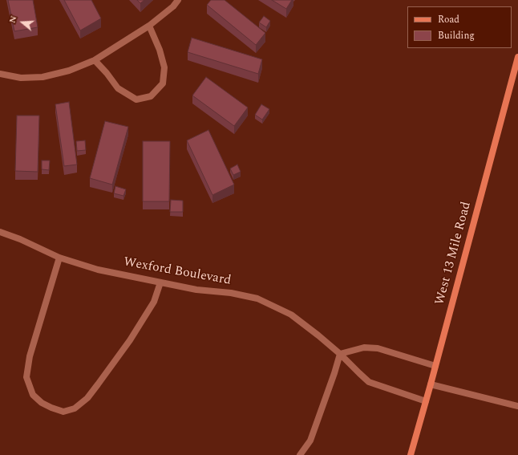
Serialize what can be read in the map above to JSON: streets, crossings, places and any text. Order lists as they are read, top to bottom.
{
  "streets": {
    "street": ["West 13 Mile Road", "Wexford Boulevard"]
  },
  "crossings": [
    ["West 13 Mile Road", "Wexford Boulevard"]
  ],
  "legend": ["Road", "Building"],
  "north": "left"
}
